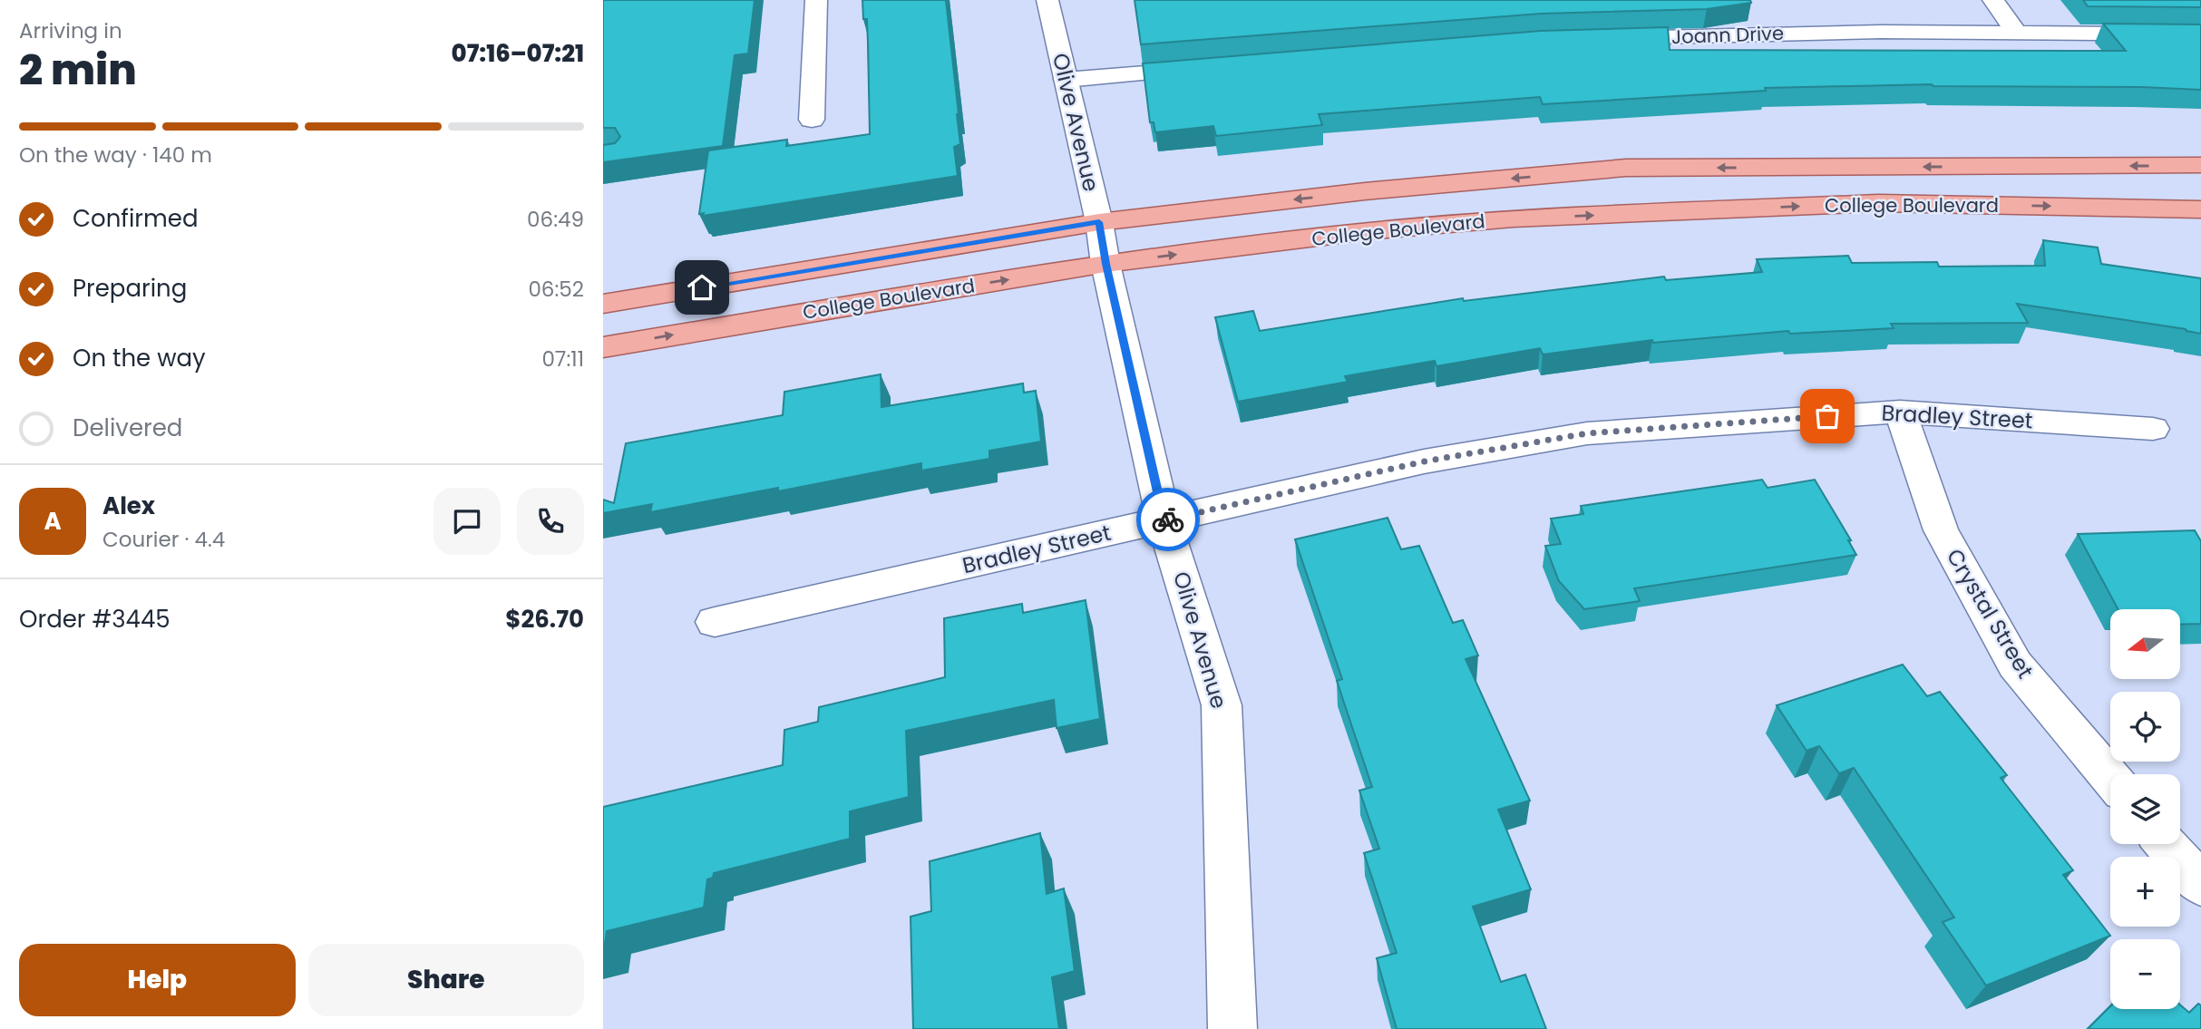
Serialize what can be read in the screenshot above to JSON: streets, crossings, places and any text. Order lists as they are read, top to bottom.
{
  "streets": {
    "main road": ["College Boulevard"],
    "street": [
      "Joann Drive",
      "Olive Avenue",
      "Bradley Street",
      "Crystal Street"
    ]
  },
  "crossings": [
    ["Olive Avenue", "College Boulevard"],
    ["Olive Avenue", "Bradley Street"],
    ["Bradley Street", "Crystal Street"]
  ],
  "north": "left",
  "page": {
    "heading": ["2 min", "Arriving in", "07:16–07:21"],
    "panel": [
      "Alex",
      "Courier · 4.4",
      "Order #3445",
      "$26.70"
    ],
    "bar": "On the way · 140 m",
    "list": [
      ["Confirmed", "06:49"],
      ["Preparing", "06:52"],
      ["On the way", "07:11"],
      "Delivered"
    ],
    "round": "A",
    "map_buttons": ["+", "−"],
    "buttons": ["Help", "Share"]
  }
}
